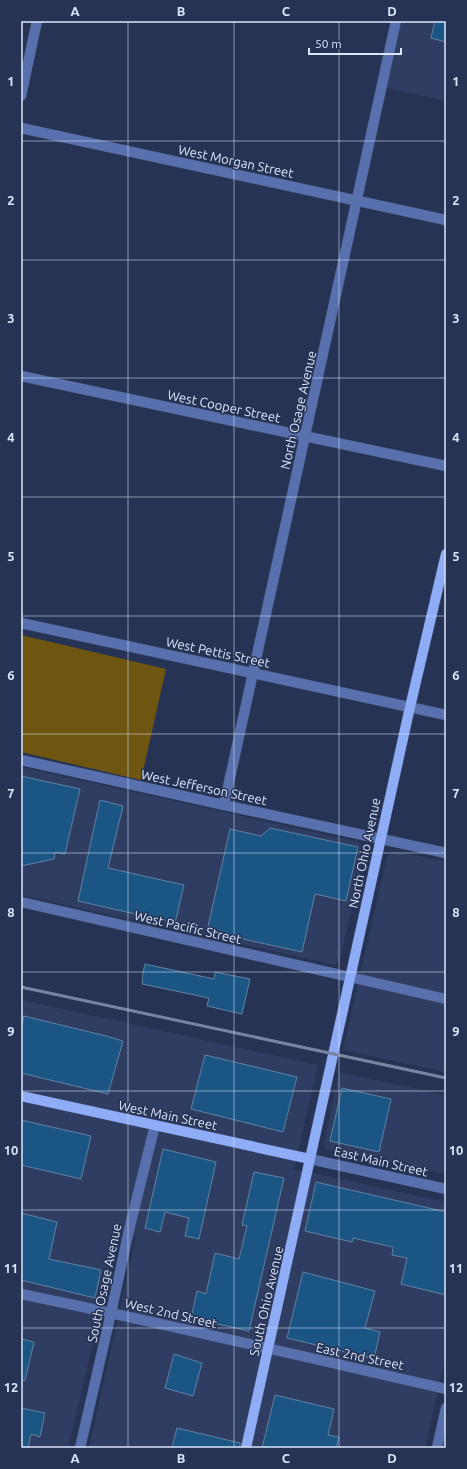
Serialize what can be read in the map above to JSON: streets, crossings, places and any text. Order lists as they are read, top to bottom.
{
  "streets": {
    "main road": ["North Ohio Avenue", "West Main Street", "South Ohio Avenue"],
    "street": [
      "West Morgan Street",
      "West Cooper Street",
      "North Osage Avenue",
      "West Pettis Street",
      "West Jefferson Street",
      "West Pacific Street",
      "East Main Street",
      "South Osage Avenue",
      "West 2nd Street",
      "East 2nd Street"
    ]
  },
  "crossings": [
    ["West Morgan Street", "North Osage Avenue"],
    ["West Cooper Street", "North Osage Avenue"],
    ["North Osage Avenue", "West Pettis Street"],
    ["North Osage Avenue", "West Jefferson Street"],
    ["West Pettis Street", "North Ohio Avenue"],
    ["West Jefferson Street", "North Ohio Avenue"],
    ["North Ohio Avenue", "West Pacific Street"],
    ["North Ohio Avenue", "West Main Street"],
    ["North Ohio Avenue", "East Main Street"],
    ["North Ohio Avenue", "South Ohio Avenue"],
    ["West Main Street", "East Main Street"],
    ["West Main Street", "South Osage Avenue"],
    ["West Main Street", "South Ohio Avenue"],
    ["East Main Street", "South Ohio Avenue"],
    ["South Osage Avenue", "West 2nd Street"],
    ["South Ohio Avenue", "West 2nd Street"],
    ["South Ohio Avenue", "East 2nd Street"],
    ["West 2nd Street", "East 2nd Street"]
  ],
  "scale_bar": "50 m",
  "grid": {
    "columns": [
      "A",
      "B",
      "C",
      "D"
    ],
    "rows": [
      "1",
      "2",
      "3",
      "4",
      "5",
      "6",
      "7",
      "8",
      "9",
      "10",
      "11",
      "12"
    ]
  }
}
